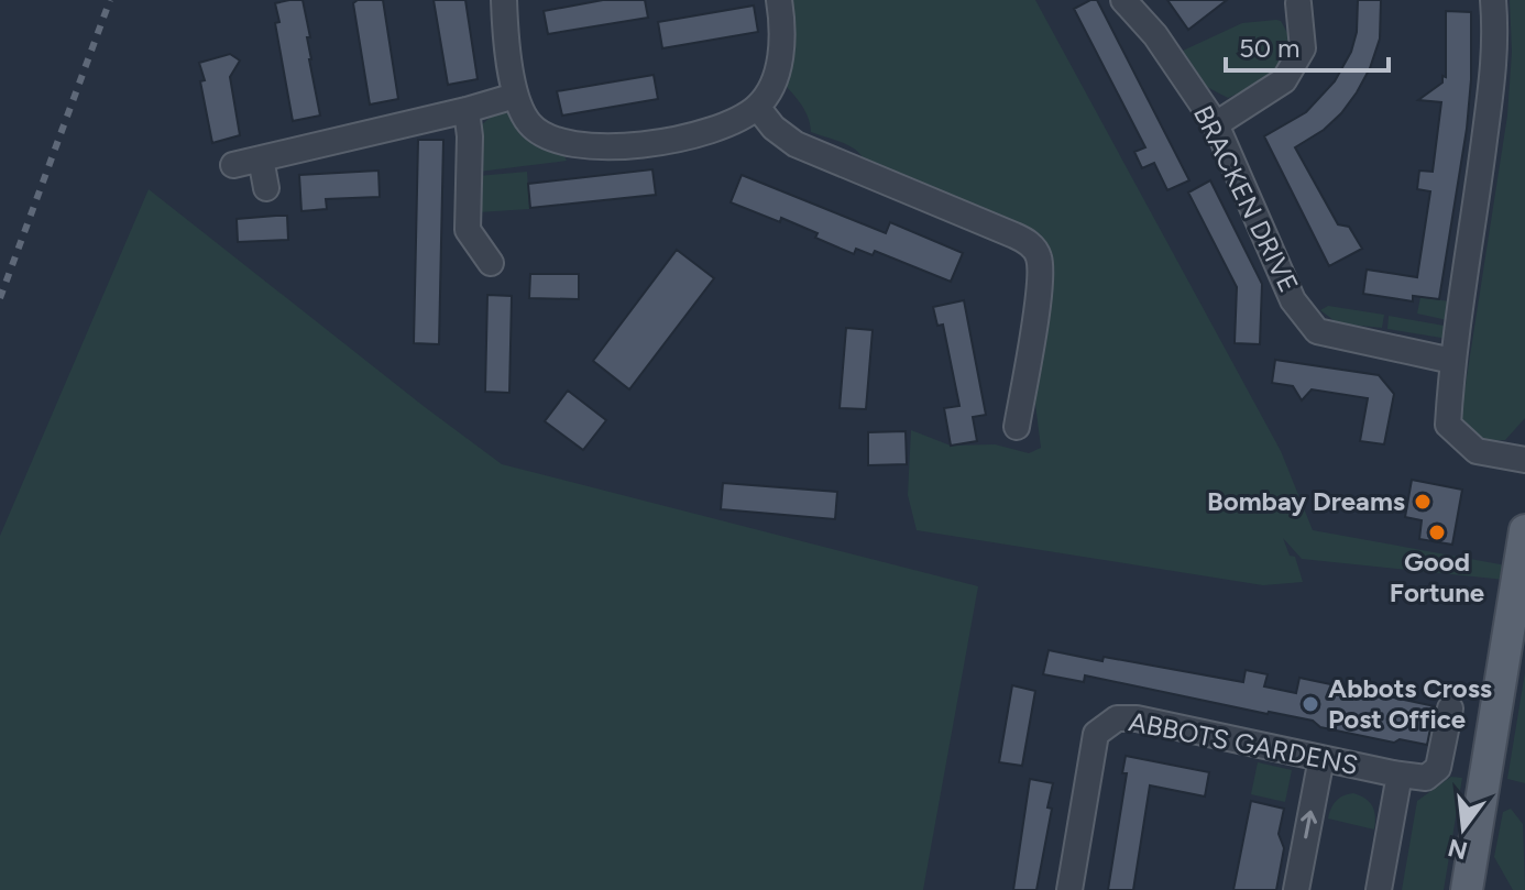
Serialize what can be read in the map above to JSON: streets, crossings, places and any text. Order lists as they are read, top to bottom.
{
  "streets": {
    "street": ["BRACKEN DRIVE", "ABBOTS GARDENS"]
  },
  "places": ["Bombay Dreams", "Good Fortune", "Abbots Cross Post Office"],
  "scale_bar": "50 m",
  "north": "bottom"
}
